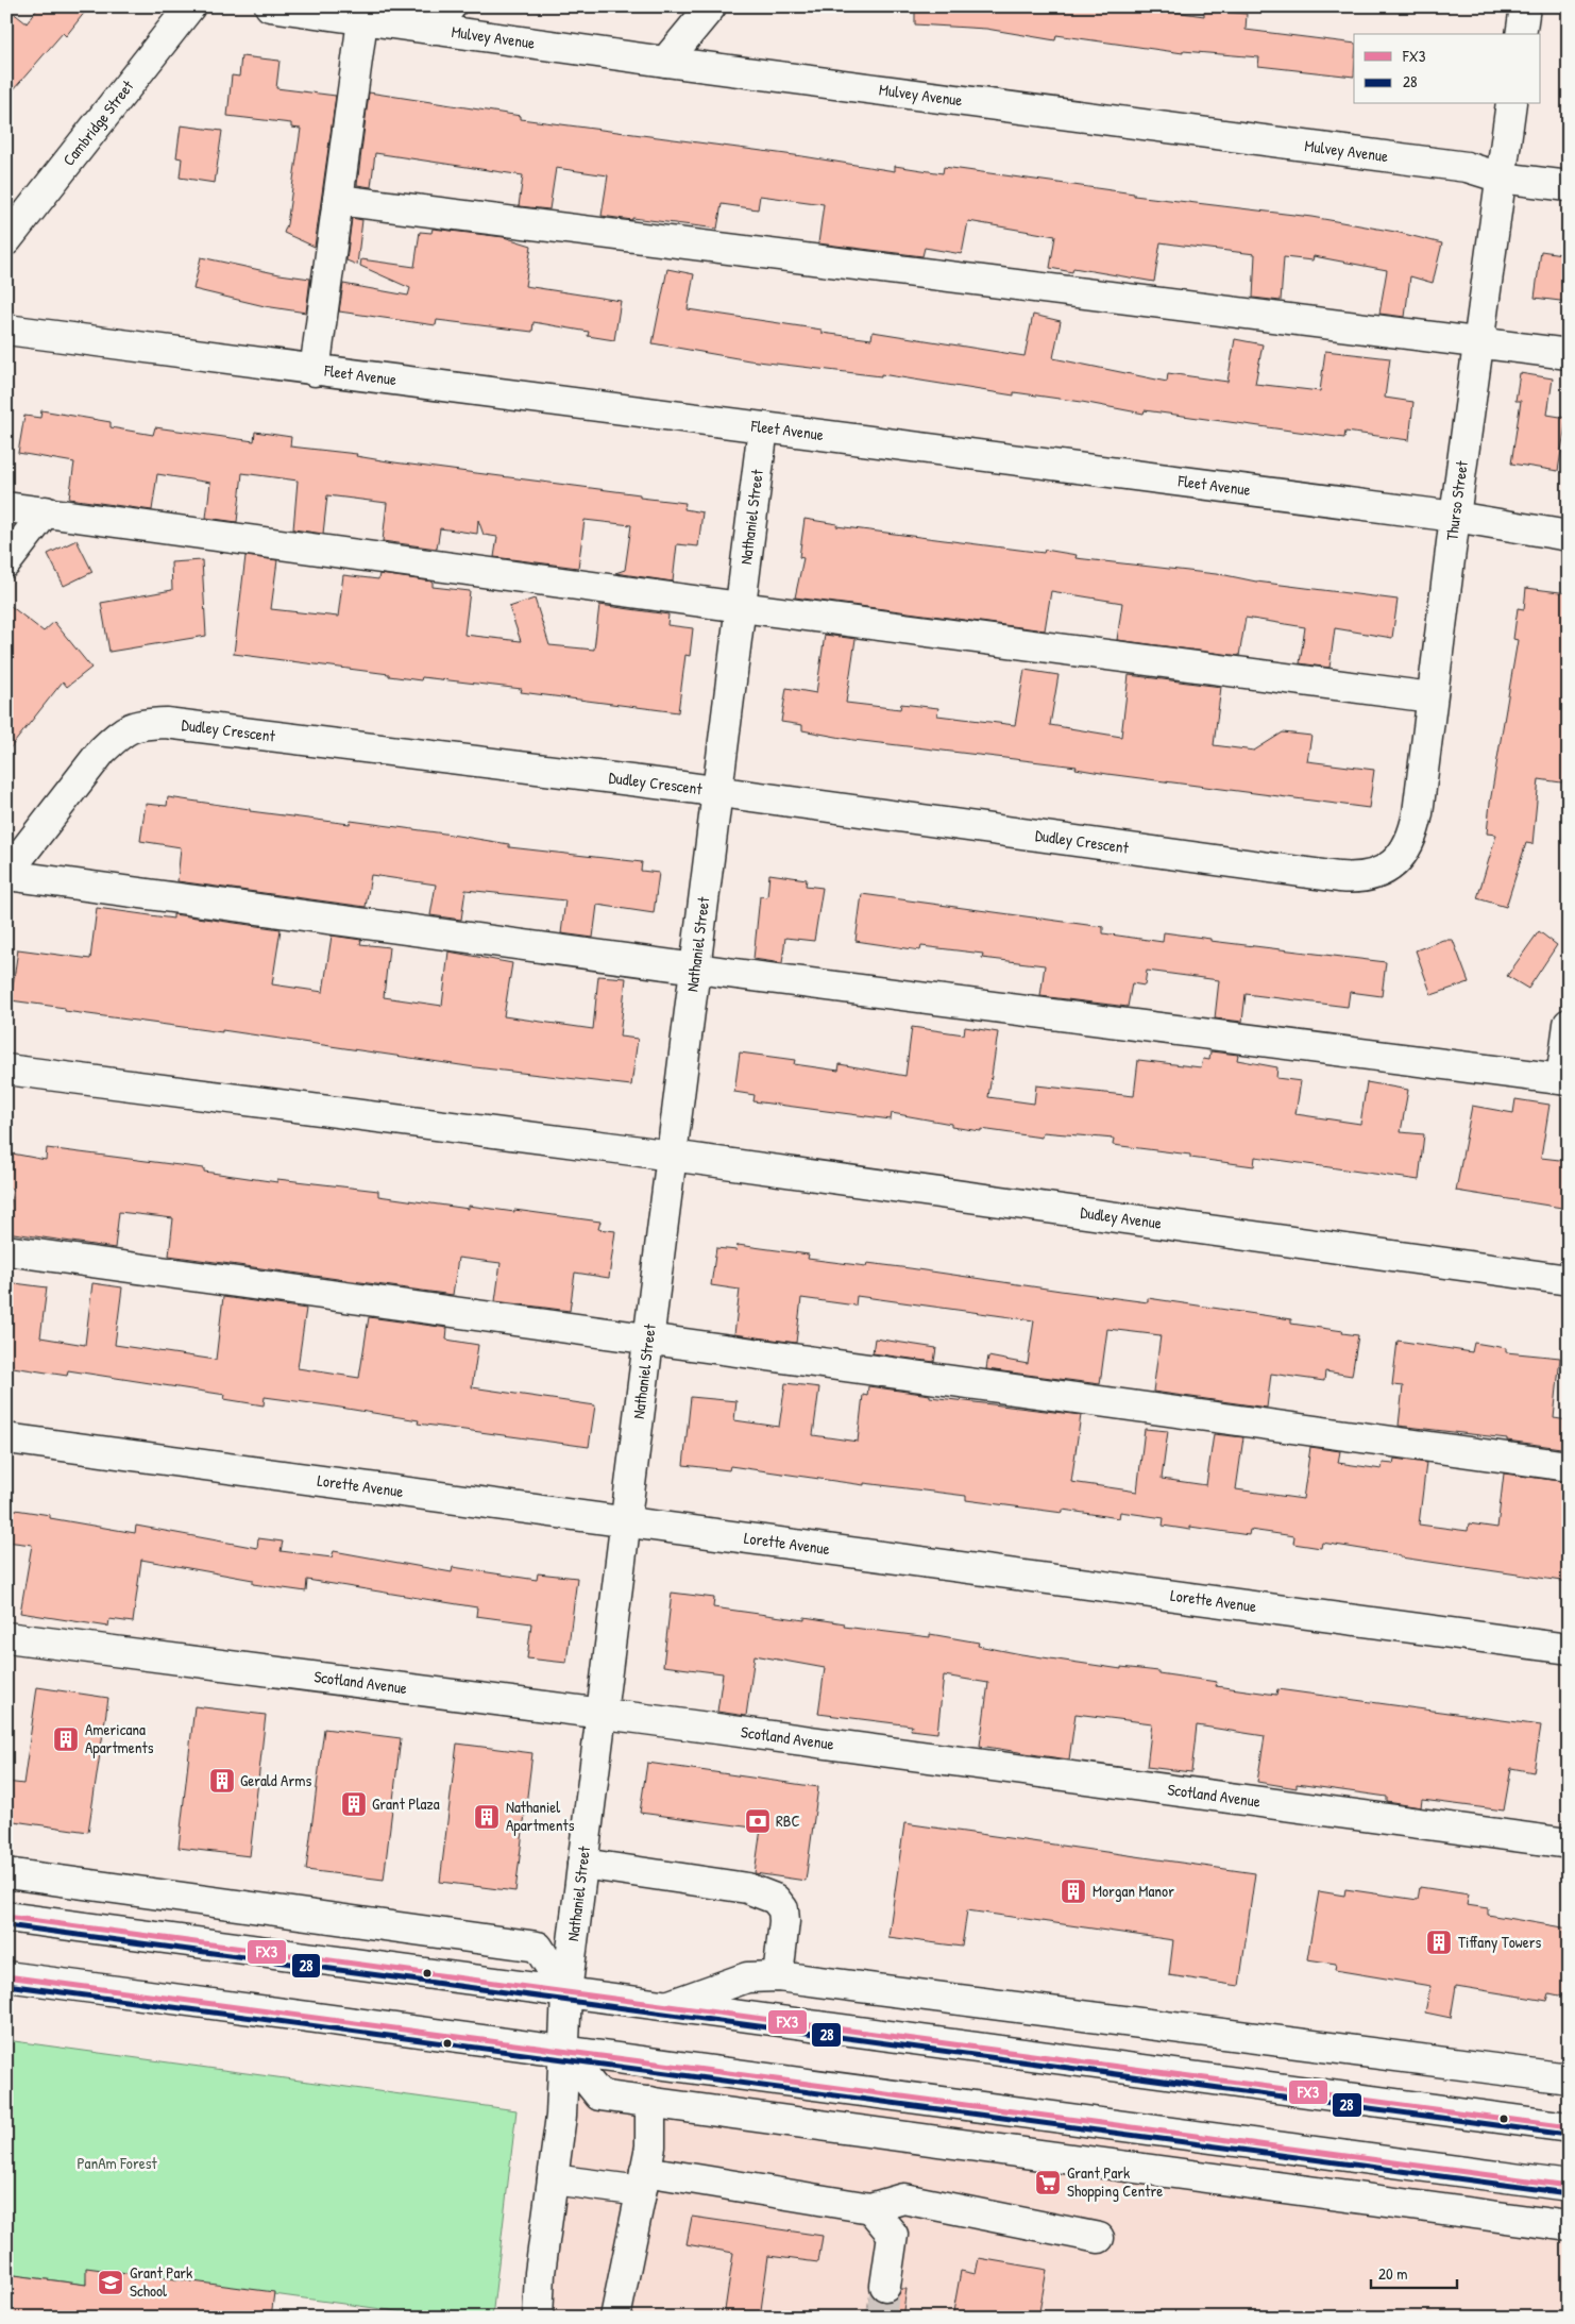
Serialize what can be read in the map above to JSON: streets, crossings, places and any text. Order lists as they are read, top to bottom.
{
  "streets": {
    "street": [
      "Mulvey Avenue",
      "Cambridge Street",
      "Fleet Avenue",
      "Thurso Street",
      "Nathaniel Street",
      "Dudley Crescent",
      "Dudley Avenue",
      "Lorette Avenue",
      "Scotland Avenue"
    ]
  },
  "crossings": [
    ["Mulvey Avenue", "Thurso Street"],
    ["Fleet Avenue", "Thurso Street"],
    ["Fleet Avenue", "Nathaniel Street"],
    ["Thurso Street", "Dudley Crescent"],
    ["Nathaniel Street", "Dudley Crescent"],
    ["Nathaniel Street", "Dudley Avenue"],
    ["Nathaniel Street", "Lorette Avenue"],
    ["Nathaniel Street", "Scotland Avenue"]
  ],
  "parks": ["PanAm Forest"],
  "places": {
    "building": [
      "Americana Apartments",
      "Gerald Arms",
      "Grant Plaza",
      "Nathaniel Apartments",
      "Morgan Manor",
      "Tiffany Towers"
    ],
    "bank": ["RBC"],
    "supermarket": ["Grant Park Shopping Centre"],
    "school or university": ["Grant Park School"]
  },
  "lines": ["transit line FX3", "transit line 28"],
  "legend": ["FX3", "28"],
  "scale_bar": "20 m"
}
